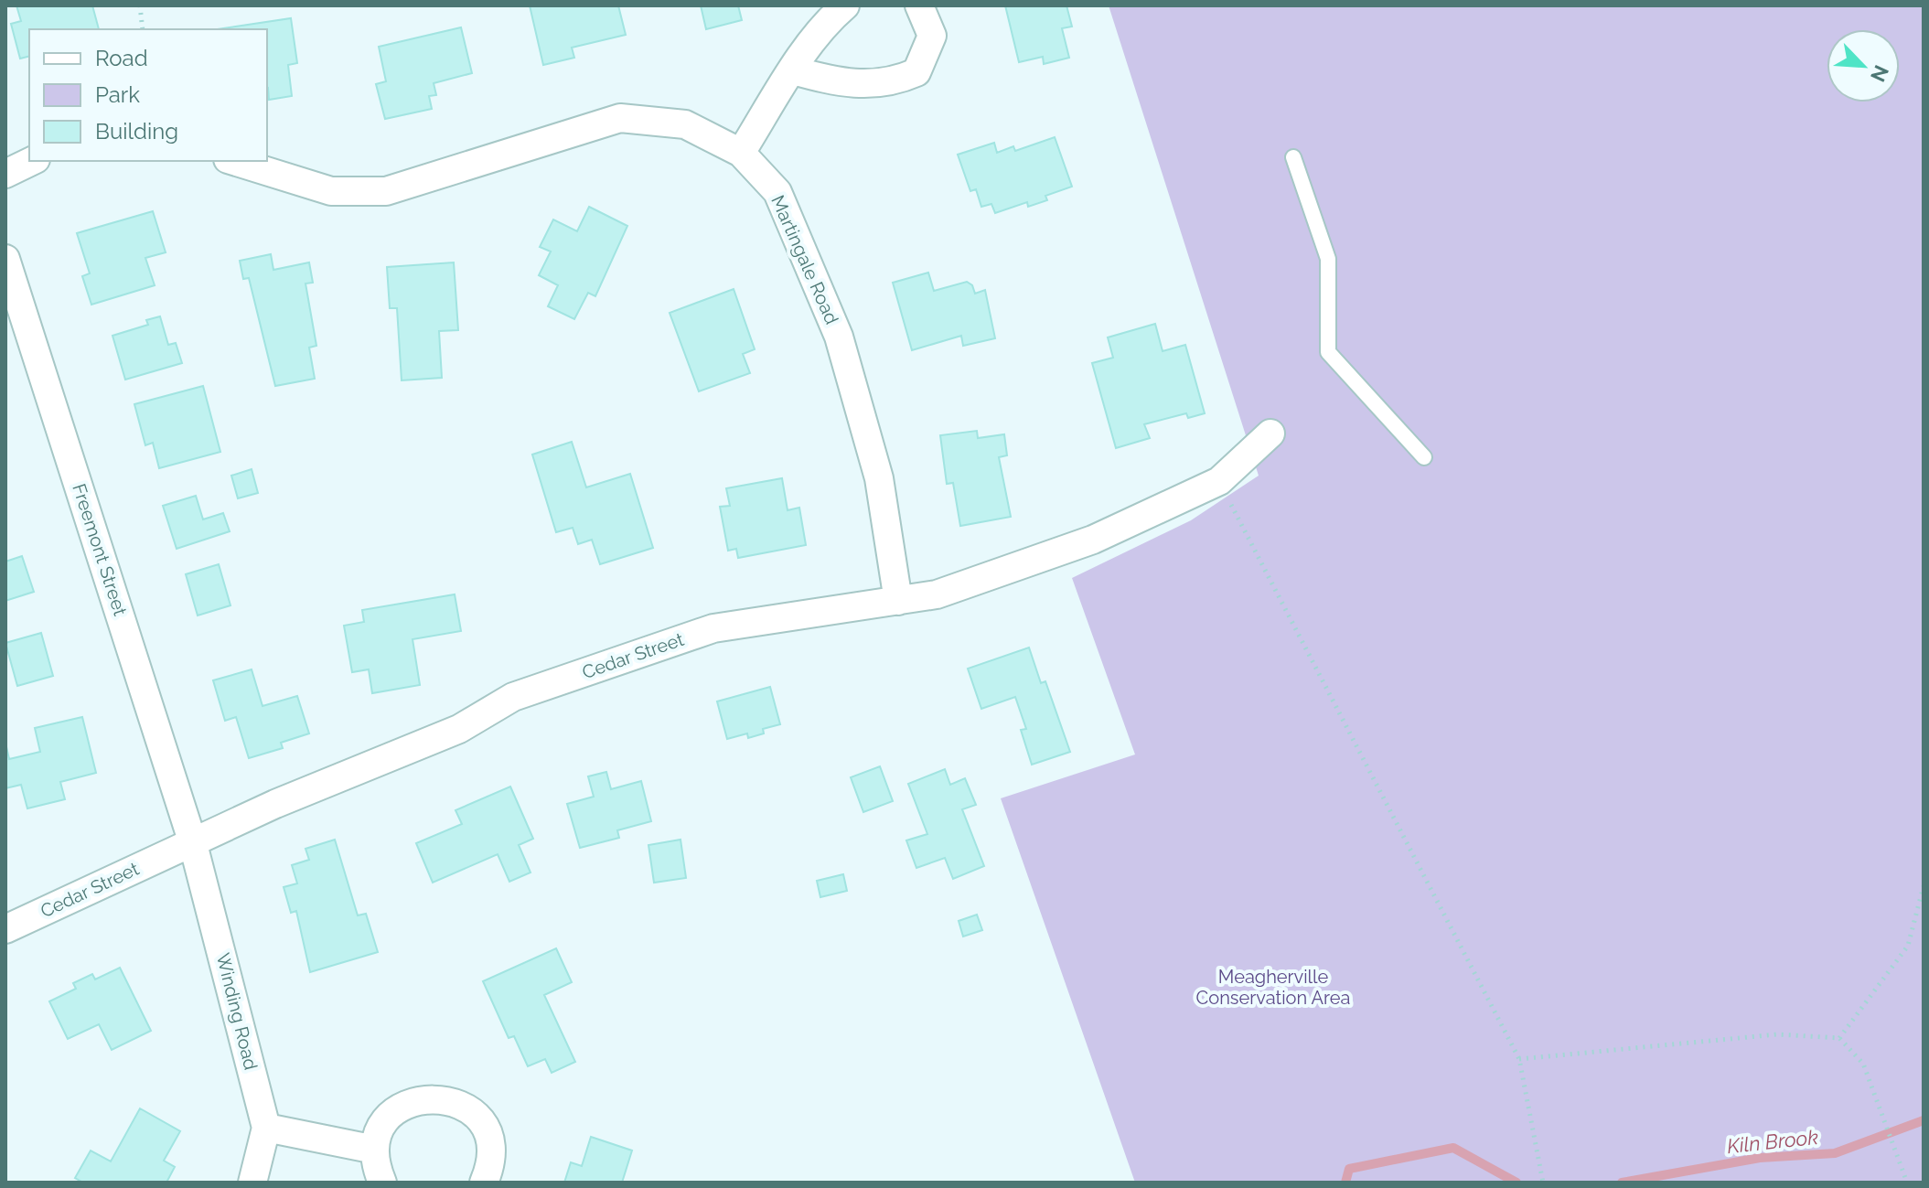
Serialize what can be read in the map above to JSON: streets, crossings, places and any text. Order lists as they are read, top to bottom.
{
  "streets": {
    "street": [
      "Martingale Road",
      "Freemont Street",
      "Cedar Street",
      "Winding Road"
    ]
  },
  "crossings": [
    ["Martingale Road", "Cedar Street"],
    ["Freemont Street", "Cedar Street"],
    ["Freemont Street", "Winding Road"],
    ["Cedar Street", "Winding Road"]
  ],
  "water": ["Kiln Brook"],
  "parks": ["Meagherville Conservation Area"],
  "legend": ["Road", "Park", "Building"],
  "north": "bottom right"
}
